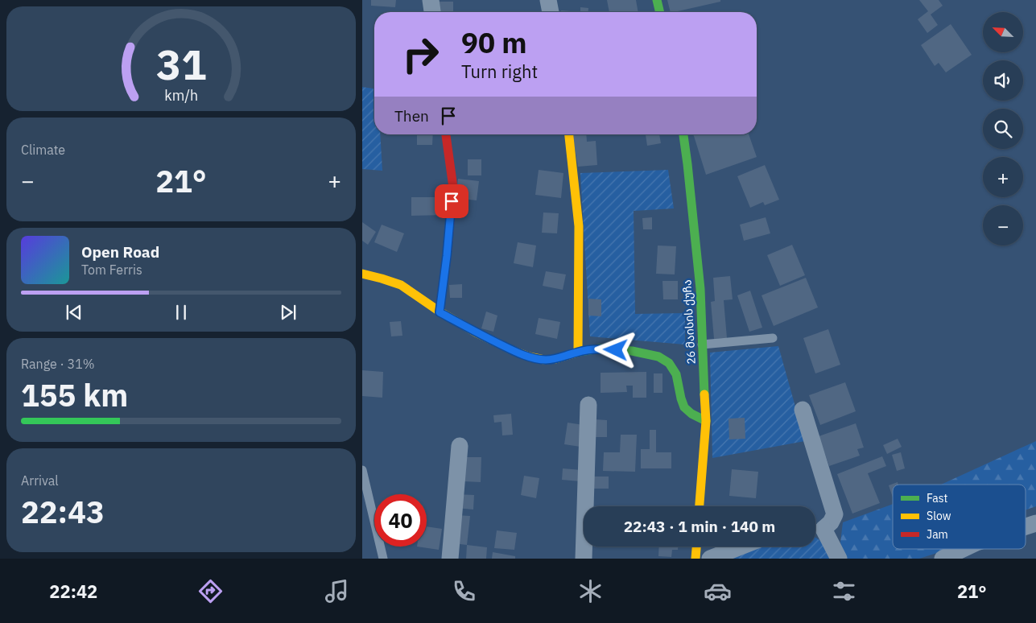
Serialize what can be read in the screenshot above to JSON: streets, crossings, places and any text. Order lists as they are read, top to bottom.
{
  "streets": {
    "street": ["26 მაისის ქუჩა"]
  },
  "legend": ["Fast", "Slow", "Jam"],
  "north": "top left",
  "page": {
    "map_buttons": ["+", "−"],
    "turn": ["90 m", "Turn right"],
    "then": "Then",
    "tile": [
      "Climate",
      ["Range · 31%", "155 km"],
      ["Arrival", "22:43"]
    ],
    "heat": ["−", "21°", "+"],
    "song": ["Open Road", "Tom Ferris"],
    "limit": "40",
    "trip": "22:43 · 1 min · 140 m",
    "tabs": ["22:42", "21°"],
    "gauge": ["31", "km/h"]
  }
}
